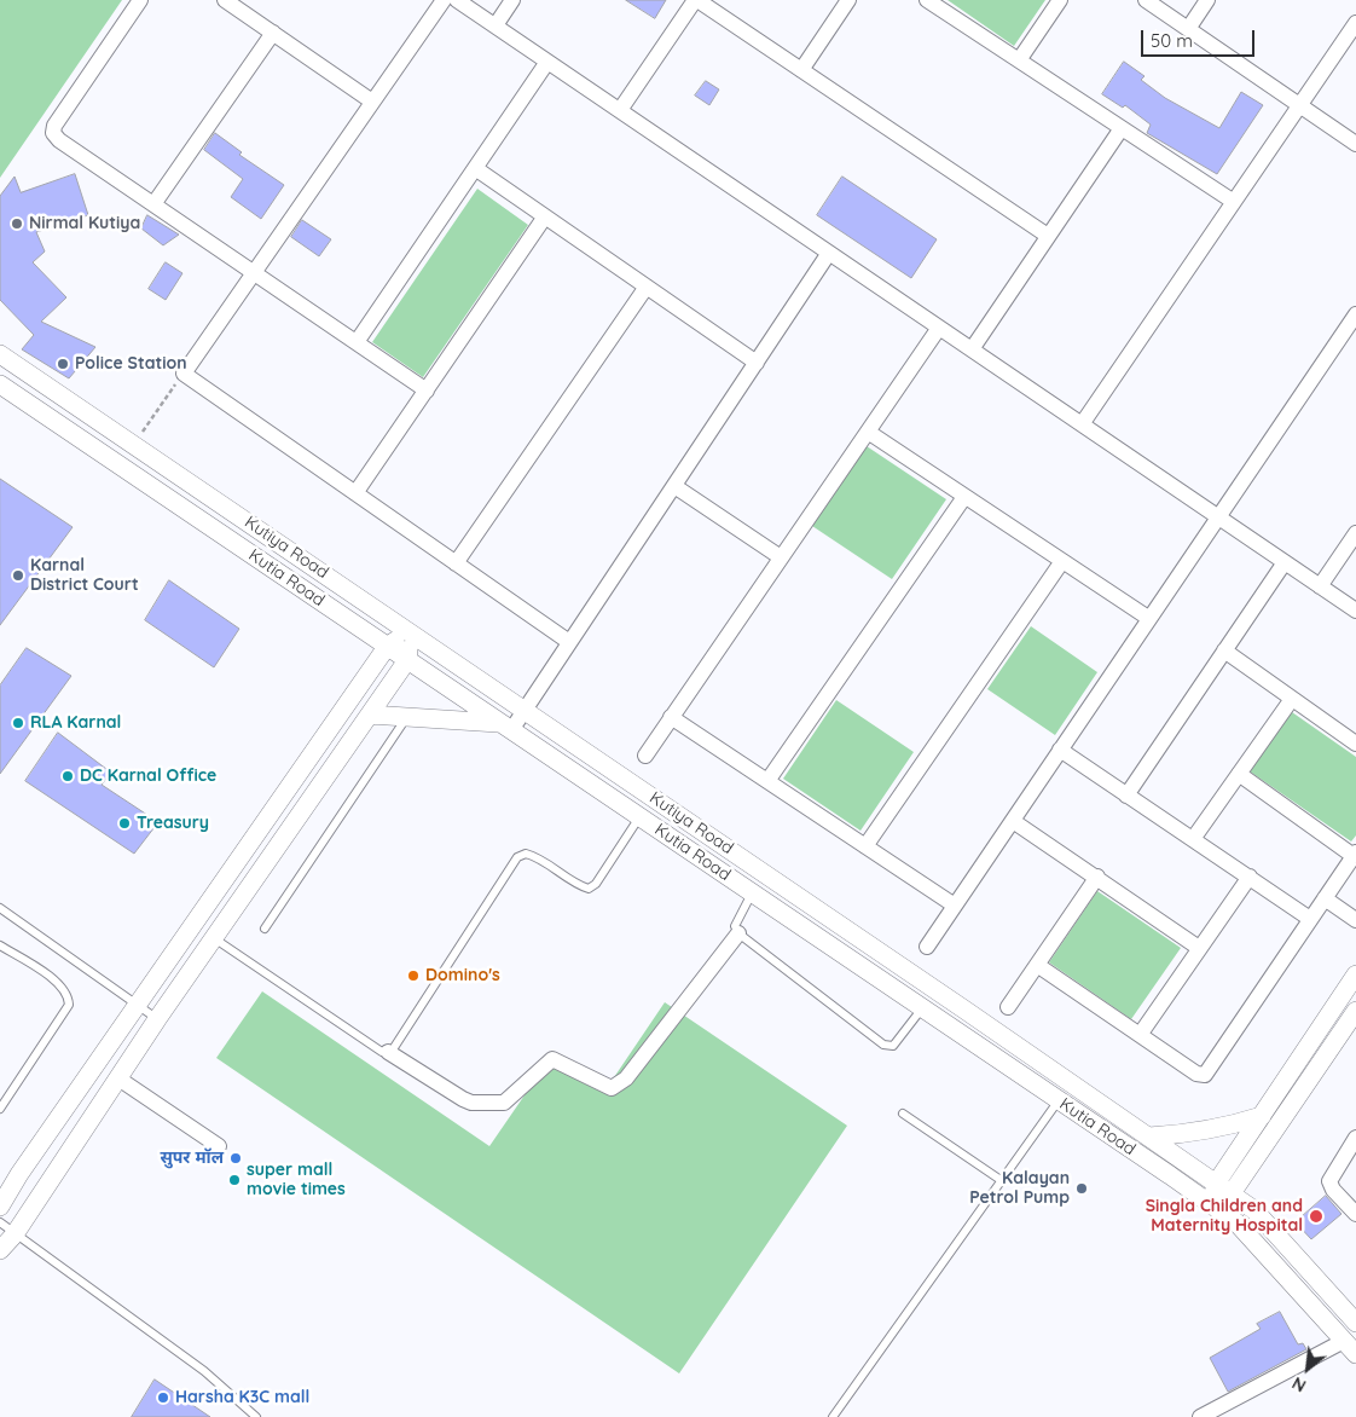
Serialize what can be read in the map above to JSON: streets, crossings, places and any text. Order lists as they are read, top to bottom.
{
  "streets": {
    "street": ["Kutiya Road", "Kutia Road"]
  },
  "places": [
    "Nirmal Kutiya",
    "Police Station",
    "Karnal District Court",
    "RLA Karnal",
    "DC Karnal Office",
    "Treasury",
    "Domino's",
    "सुपर मॉल",
    "super mall movie times",
    "Kalayan Petrol Pump",
    "Singla Children and Maternity Hospital",
    "Harsha K3C mall"
  ],
  "scale_bar": "50 m",
  "north": "bottom left"
}
